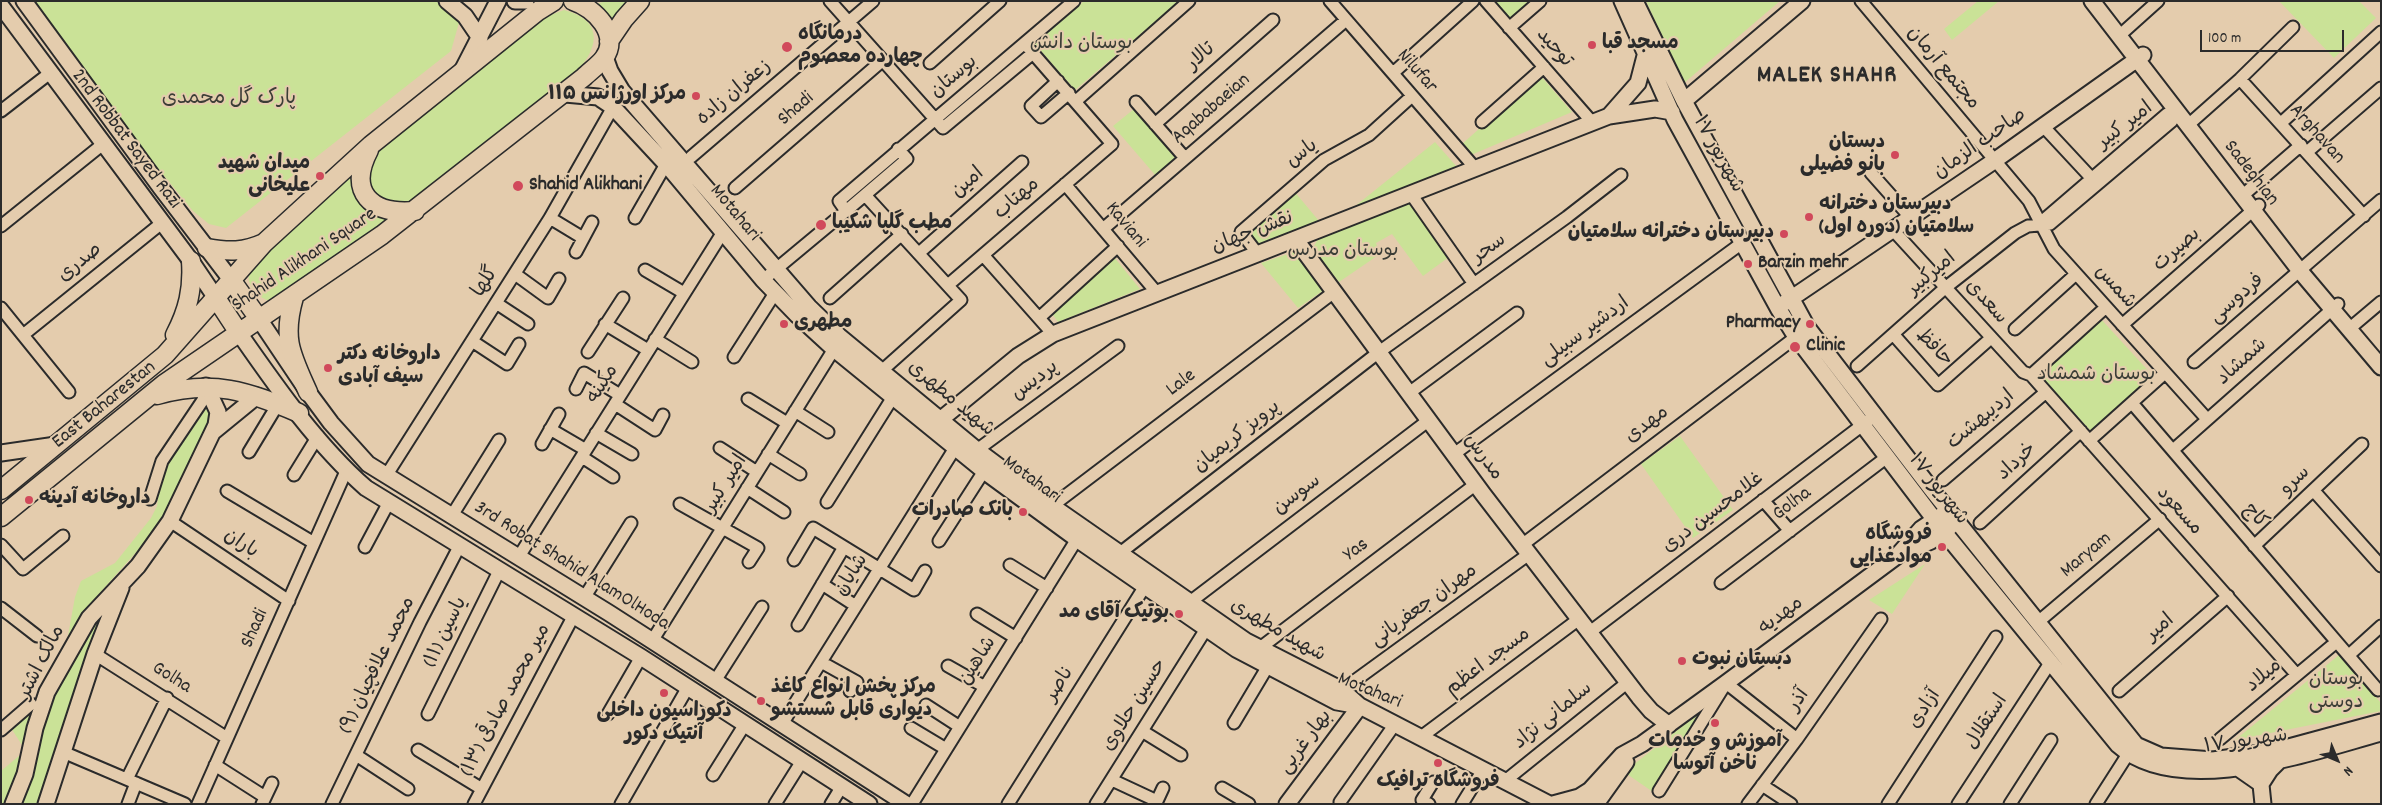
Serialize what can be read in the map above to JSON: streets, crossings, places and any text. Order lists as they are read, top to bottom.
{
  "streets": {
    "main road": [
      "2nd Robbat Sayed Razi",
      "صاحب الزمان",
      "۱۷ شهریور",
      "Sadeghian",
      "Motahari",
      "نقش جهان",
      "Shahid Alikhani Square",
      "شهید مطهری",
      "East Baharestan",
      "مدرس",
      "3rd Robat Shahid AlamOlHoda",
      "مهدیه",
      "مالک اشتر",
      "بهار غربی"
    ],
    "street": [
      "توحید",
      "تالار",
      "مجتمع آرمان",
      "Nilufar",
      "بوستان",
      "زعفران زاده",
      "Shadi",
      "Aqababaeian",
      "امیر کبیر",
      "Arghavan",
      "یاس",
      "امین",
      "مهتاب",
      "Kaviani",
      "سحر",
      "بصیرت",
      "صدری",
      "امیرکبیر",
      "گلها",
      "شمس",
      "فردوسی",
      "سعدی",
      "اردشیر سبیلی",
      "حافظ",
      "شمشاد",
      "پردیس",
      "Lale",
      "مکینه",
      "اردیبهشت",
      "مهدی",
      "پرویز کریمیان",
      "خرداد",
      "سرو",
      "سوسن",
      "Golha",
      "مسعود",
      "غلامحسین دری",
      "کاج",
      "باران",
      "Yas",
      "Maryam",
      "شایان",
      "مهران جعفریانی",
      "امیر",
      "یاسین (۱۱)",
      "شاهین",
      "مسجد اعظم",
      "محمد علافچیان (۹)",
      "میلاد",
      "ناصر",
      "میر محمد صادقی (۱۳)",
      "آذر",
      "حسین حلاوی",
      "آزادی",
      "سلمانی نژاد",
      "استقلال"
    ]
  },
  "crossings": [
    ["توحید", "نقش جهان"],
    ["مجتمع آرمان", "امیر کبیر"],
    ["مجتمع آرمان", "صاحب الزمان"],
    ["مجتمع آرمان", "امیرکبیر"],
    ["مجتمع آرمان", "شمس"],
    ["Nilufar", "Aqababaeian"],
    ["Nilufar", "یاس"],
    ["Nilufar", "نقش جهان"],
    ["Shadi", "Golha"],
    ["Shadi", "باران"],
    ["Shadi", "3rd Robat Shahid AlamOlHoda"],
    ["Aqababaeian", "Kaviani"],
    ["امیر کبیر", "Motahari"],
    ["امیر کبیر", "امیرکبیر"],
    ["امیر کبیر", "شمس"],
    ["امیر کبیر", "3rd Robat Shahid AlamOlHoda"],
    ["2nd Robbat Sayed Razi", "Shahid Alikhani Square"],
    ["2nd Robbat Sayed Razi", "صدری"],
    ["2nd Robbat Sayed Razi", "East Baharestan"],
    ["صاحب الزمان", "۱۷ شهریور"],
    ["صاحب الزمان", "Sadeghian"],
    ["صاحب الزمان", "سعدی"],
    ["یاس", "نقش جهان"],
    ["۱۷ شهریور", "نقش جهان"],
    ["۱۷ شهریور", "اردشیر سبیلی"],
    ["۱۷ شهریور", "مهدی"],
    ["۱۷ شهریور", "Golha"],
    ["۱۷ شهریور", "غلامحسین دری"],
    ["۱۷ شهریور", "Maryam"],
    ["۱۷ شهریور", "مهدیه"],
    ["۱۷ شهریور", "استقلال"],
    ["Sadeghian", "بصیرت"],
    ["Sadeghian", "فردوسی"],
    ["Sadeghian", "شمشاد"],
    ["مهتاب", "Kaviani"],
    ["Motahari", "نقش جهان"],
    ["Motahari", "Shahid Alikhani Square"],
    ["Motahari", "گلها"],
    ["Motahari", "مکینه"],
    ["Motahari", "شهید مطهری"],
    ["Motahari", "شایان"],
    ["Motahari", "شاهین"],
    ["Motahari", "مسجد اعظم"],
    ["Motahari", "ناصر"],
    ["Motahari", "حسین حلاوی"],
    ["Motahari", "سلمانی نژاد"],
    ["Motahari", "بهار غربی"],
    ["Kaviani", "نقش جهان"],
    ["نقش جهان", "شهید مطهری"],
    ["نقش جهان", "مدرس"],
    ["سحر", "پرویز کریمیان"],
    ["سحر", "مدرس"],
    ["بصیرت", "شمس"],
    ["Shahid Alikhani Square", "East Baharestan"],
    ["Shahid Alikhani Square", "3rd Robat Shahid AlamOlHoda"],
    ["امیرکبیر", "شمس"],
    ["امیرکبیر", "سعدی"],
    ["امیرکبیر", "حافظ"],
    ["گلها", "3rd Robat Shahid AlamOlHoda"],
    ["شمس", "شمشاد"],
    ["سعدی", "حافظ"],
    ["سعدی", "مسعود"],
    ["اردشیر سبیلی", "مدرس"],
    ["شمشاد", "کاج"],
    ["پردیس", "شهید مطهری"],
    ["Lale", "شهید مطهری"],
    ["Lale", "مدرس"],
    ["مکینه", "3rd Robat Shahid AlamOlHoda"],
    ["شهید مطهری", "پرویز کریمیان"],
    ["شهید مطهری", "سوسن"],
    ["شهید مطهری", "Yas"],
    ["شهید مطهری", "مهران جعفریانی"],
    ["شهید مطهری", "بهار غربی"],
    ["East Baharestan", "3rd Robat Shahid AlamOlHoda"],
    ["اردیبهشت", "مسعود"],
    ["مهدی", "مدرس"],
    ["مهدی", "مهران جعفریانی"],
    ["پرویز کریمیان", "مدرس"],
    ["مدرس", "سوسن"],
    ["مدرس", "غلامحسین دری"],
    ["مدرس", "Yas"],
    ["مدرس", "مهران جعفریانی"],
    ["مدرس", "مسجد اعظم"],
    ["مدرس", "سلمانی نژاد"],
    ["خرداد", "مسعود"],
    ["سرو", "کاج"],
    ["Golha", "مالک اشتر"],
    ["مسعود", "Maryam"],
    ["مسعود", "امیر"],
    ["مسعود", "میلاد"],
    ["باران", "مالک اشتر"],
    ["3rd Robat Shahid AlamOlHoda", "شایان"],
    ["3rd Robat Shahid AlamOlHoda", "یاسین (۱۱)"],
    ["3rd Robat Shahid AlamOlHoda", "محمد علافچیان (۹)"],
    ["3rd Robat Shahid AlamOlHoda", "میر محمد صادقی (۱۳)"]
  ],
  "districts": ["MALEK SHAHR"],
  "parks": [
    "بوستان دانش",
    "پارک گل محمدی",
    "بوستان مدرس",
    "بوستان شمشاد",
    "بوستان دوستی"
  ],
  "places": [
    "مسجد قبا",
    "درمانگاه چهارده معصوم",
    "مرکز اورژانس ۱۱۵",
    "دبستان بانو فضیلی",
    "میدان شهید علیخانی",
    "Shahid Alikhani",
    "دبیرستان دخترانه سلامتیان (دوره اول)",
    "مطب گلپا شکیبا",
    "دبیرستان دخترانه سلامتیان",
    "Barzin mehr",
    "مطهری",
    "Pharmacy",
    "Clinic",
    "داروخانه دکتر سیف آبادی",
    "داروخانه آدینه",
    "بانک صادرات",
    "فروشگاه موادغذایی",
    "بوتیک آقای مد",
    "دبستان نبوت",
    "دکوراسیون داخلی آنتیک دکور",
    "مرکز پخش انواع کاغذ دیواری قابل شستشو",
    "آموزش و خدمات ناخن آتوسا",
    "فروشگاه ترافیک"
  ],
  "scale_bar": "100 m",
  "north": "bottom right"
}
